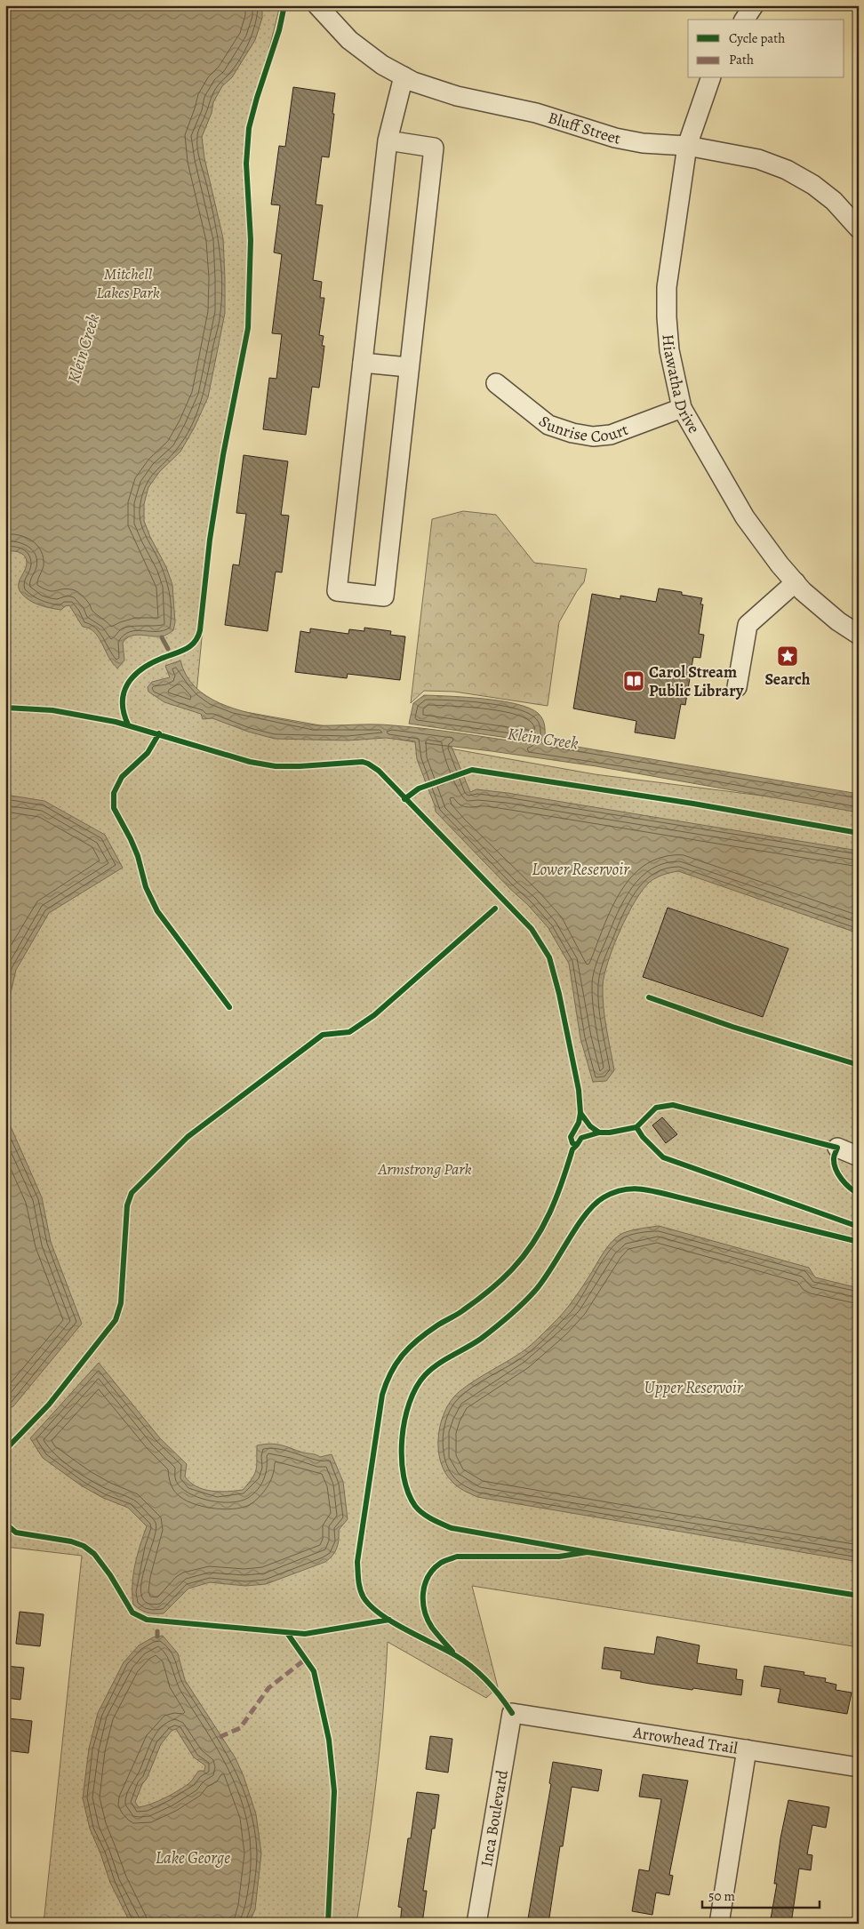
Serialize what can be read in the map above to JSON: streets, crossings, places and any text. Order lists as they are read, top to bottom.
{
  "streets": {
    "street": [
      "Bluff Street",
      "Hiawatha Drive",
      "Sunrise Court",
      "Arrowhead Trail",
      "Inca Boulevard"
    ]
  },
  "crossings": [
    ["Bluff Street", "Hiawatha Drive"],
    ["Hiawatha Drive", "Sunrise Court"],
    ["Arrowhead Trail", "Inca Boulevard"]
  ],
  "water": [
    "Klein Creek",
    "Lower Reservoir",
    "Upper Reservoir",
    "Lake George"
  ],
  "parks": ["Mitchell Lakes Park", "Armstrong Park"],
  "places": {
    "place": ["Search"],
    "library": ["Carol Stream Public Library"]
  },
  "legend": ["Cycle path", "Path"],
  "scale_bar": "50 m"
}
